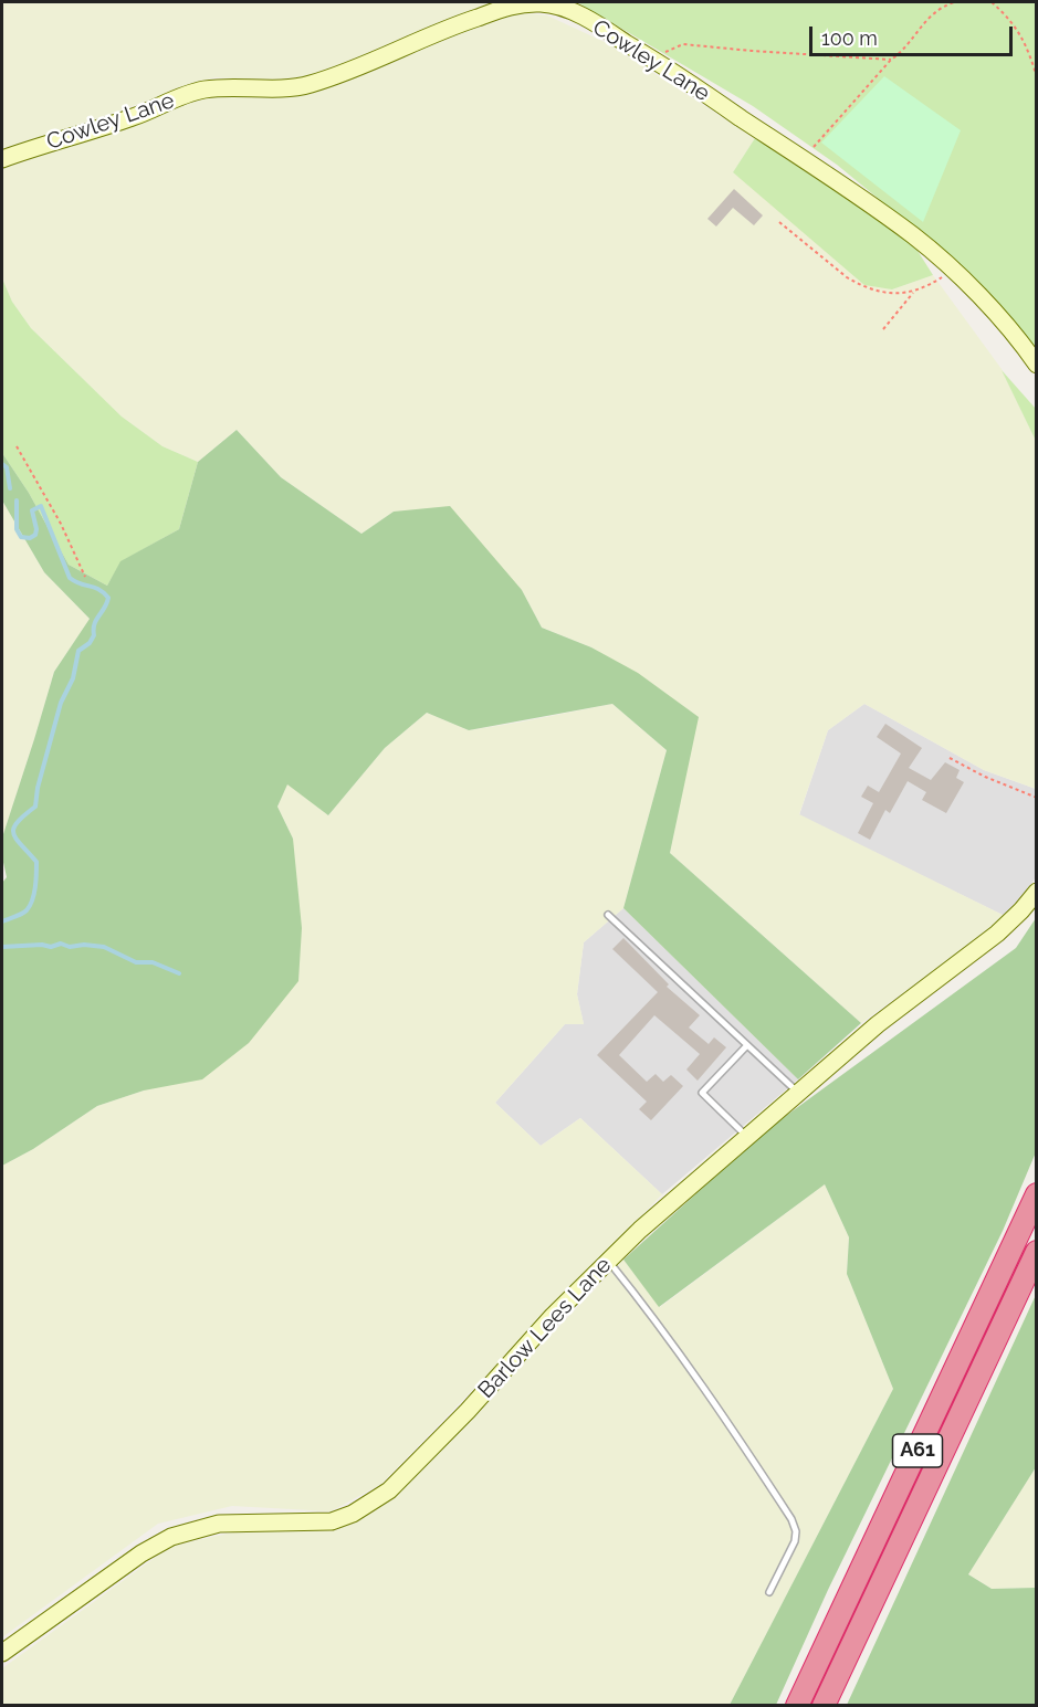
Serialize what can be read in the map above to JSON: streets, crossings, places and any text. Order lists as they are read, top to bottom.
{
  "streets": {
    "highway": ["A61"],
    "street": ["Cowley Lane", "Barlow Lees Lane"]
  },
  "scale_bar": "100 m"
}
